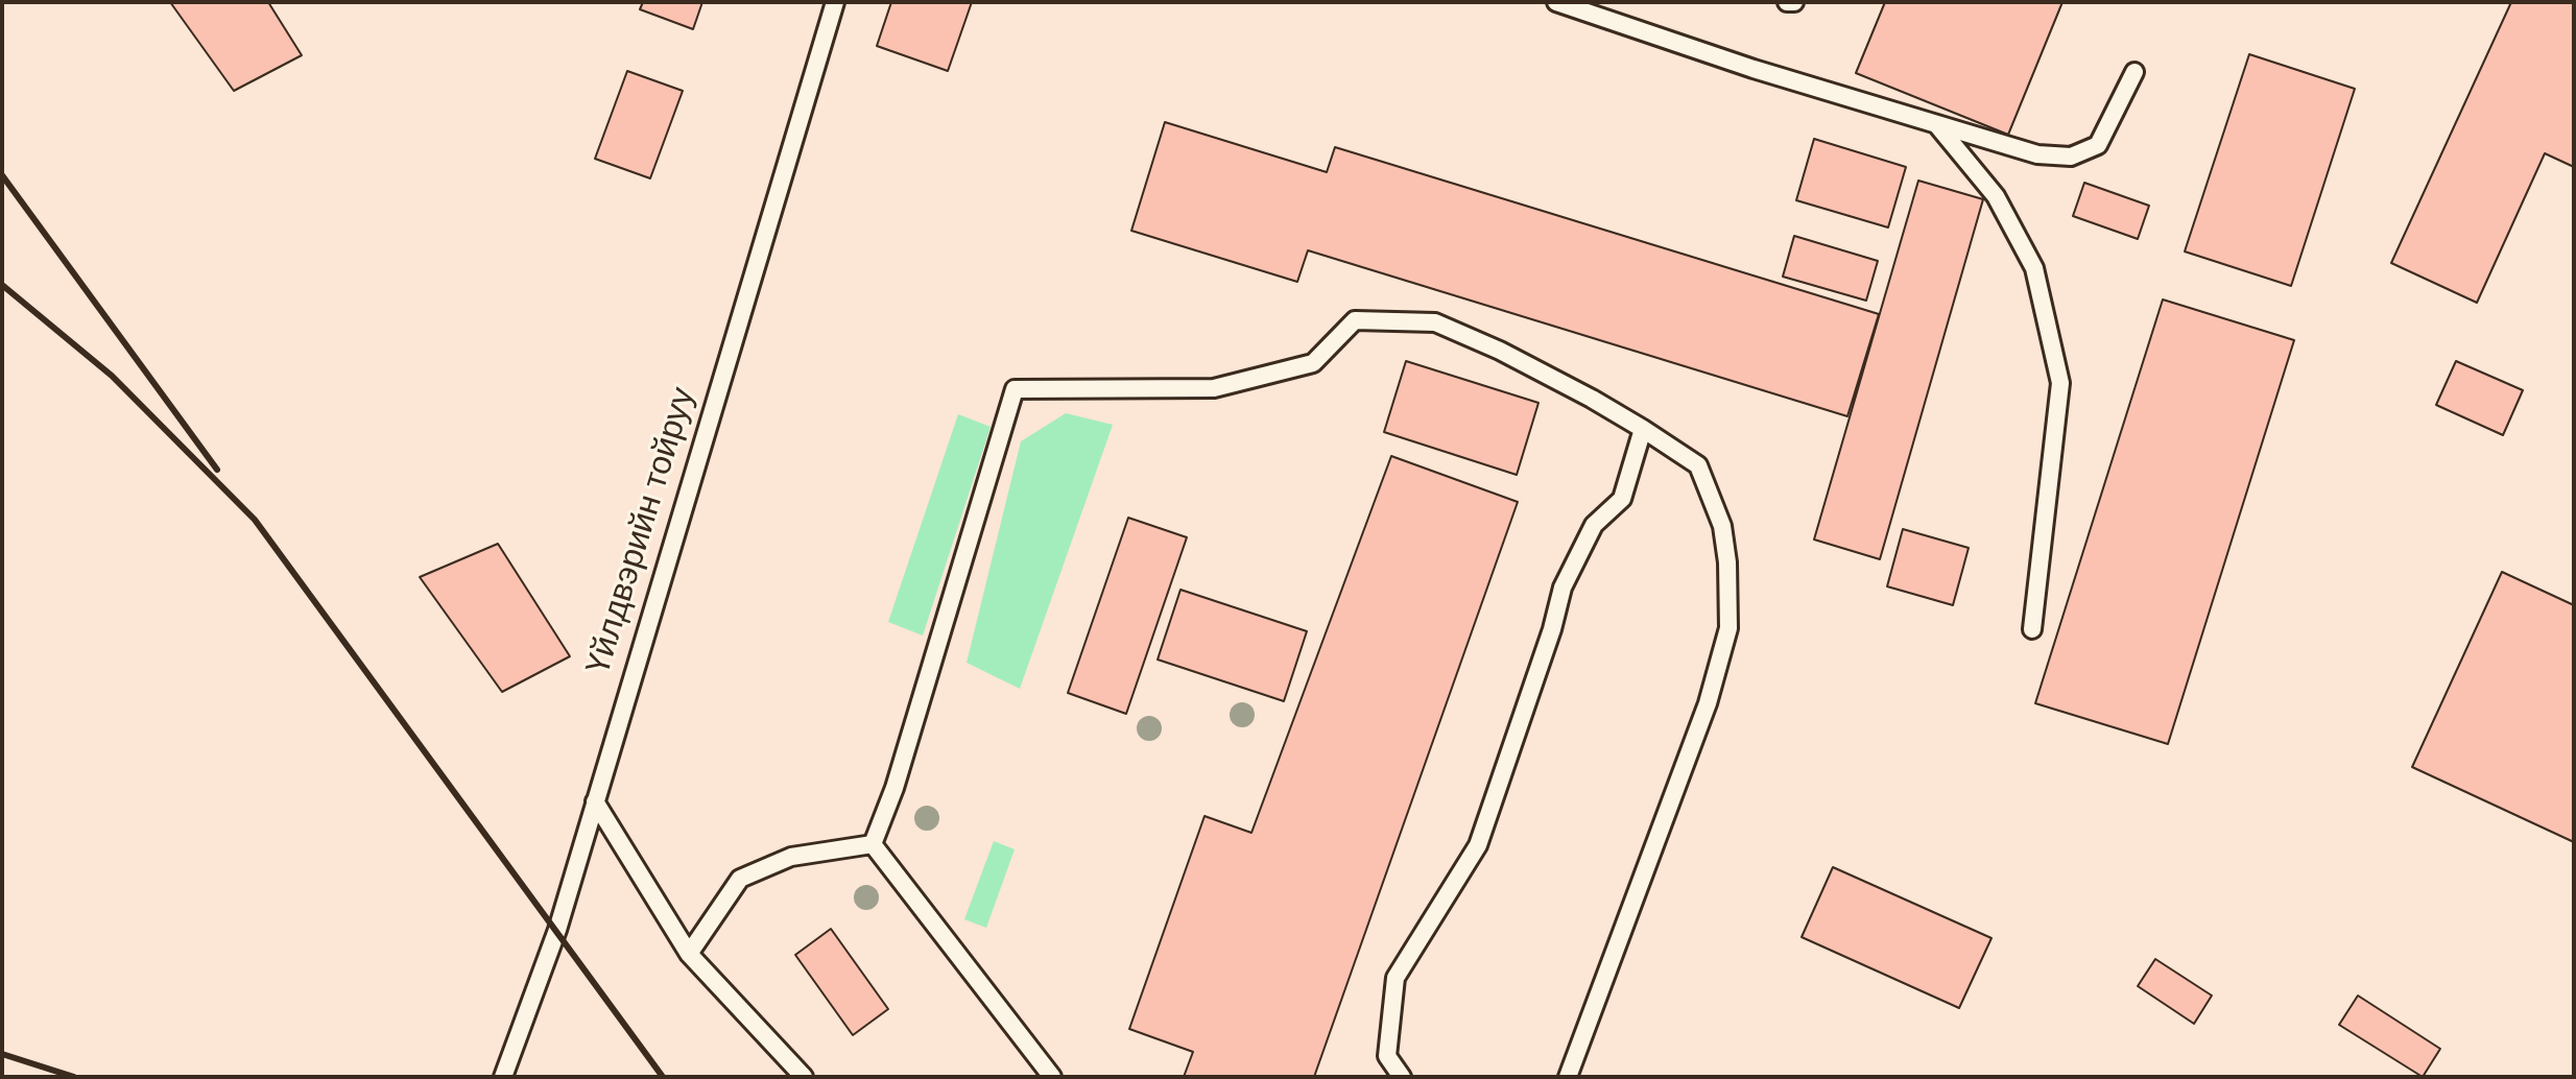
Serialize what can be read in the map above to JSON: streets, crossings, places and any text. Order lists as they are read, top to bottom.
{
  "streets": {
    "lane": ["Үйлдвэрийн тойруу"]
  }
}
